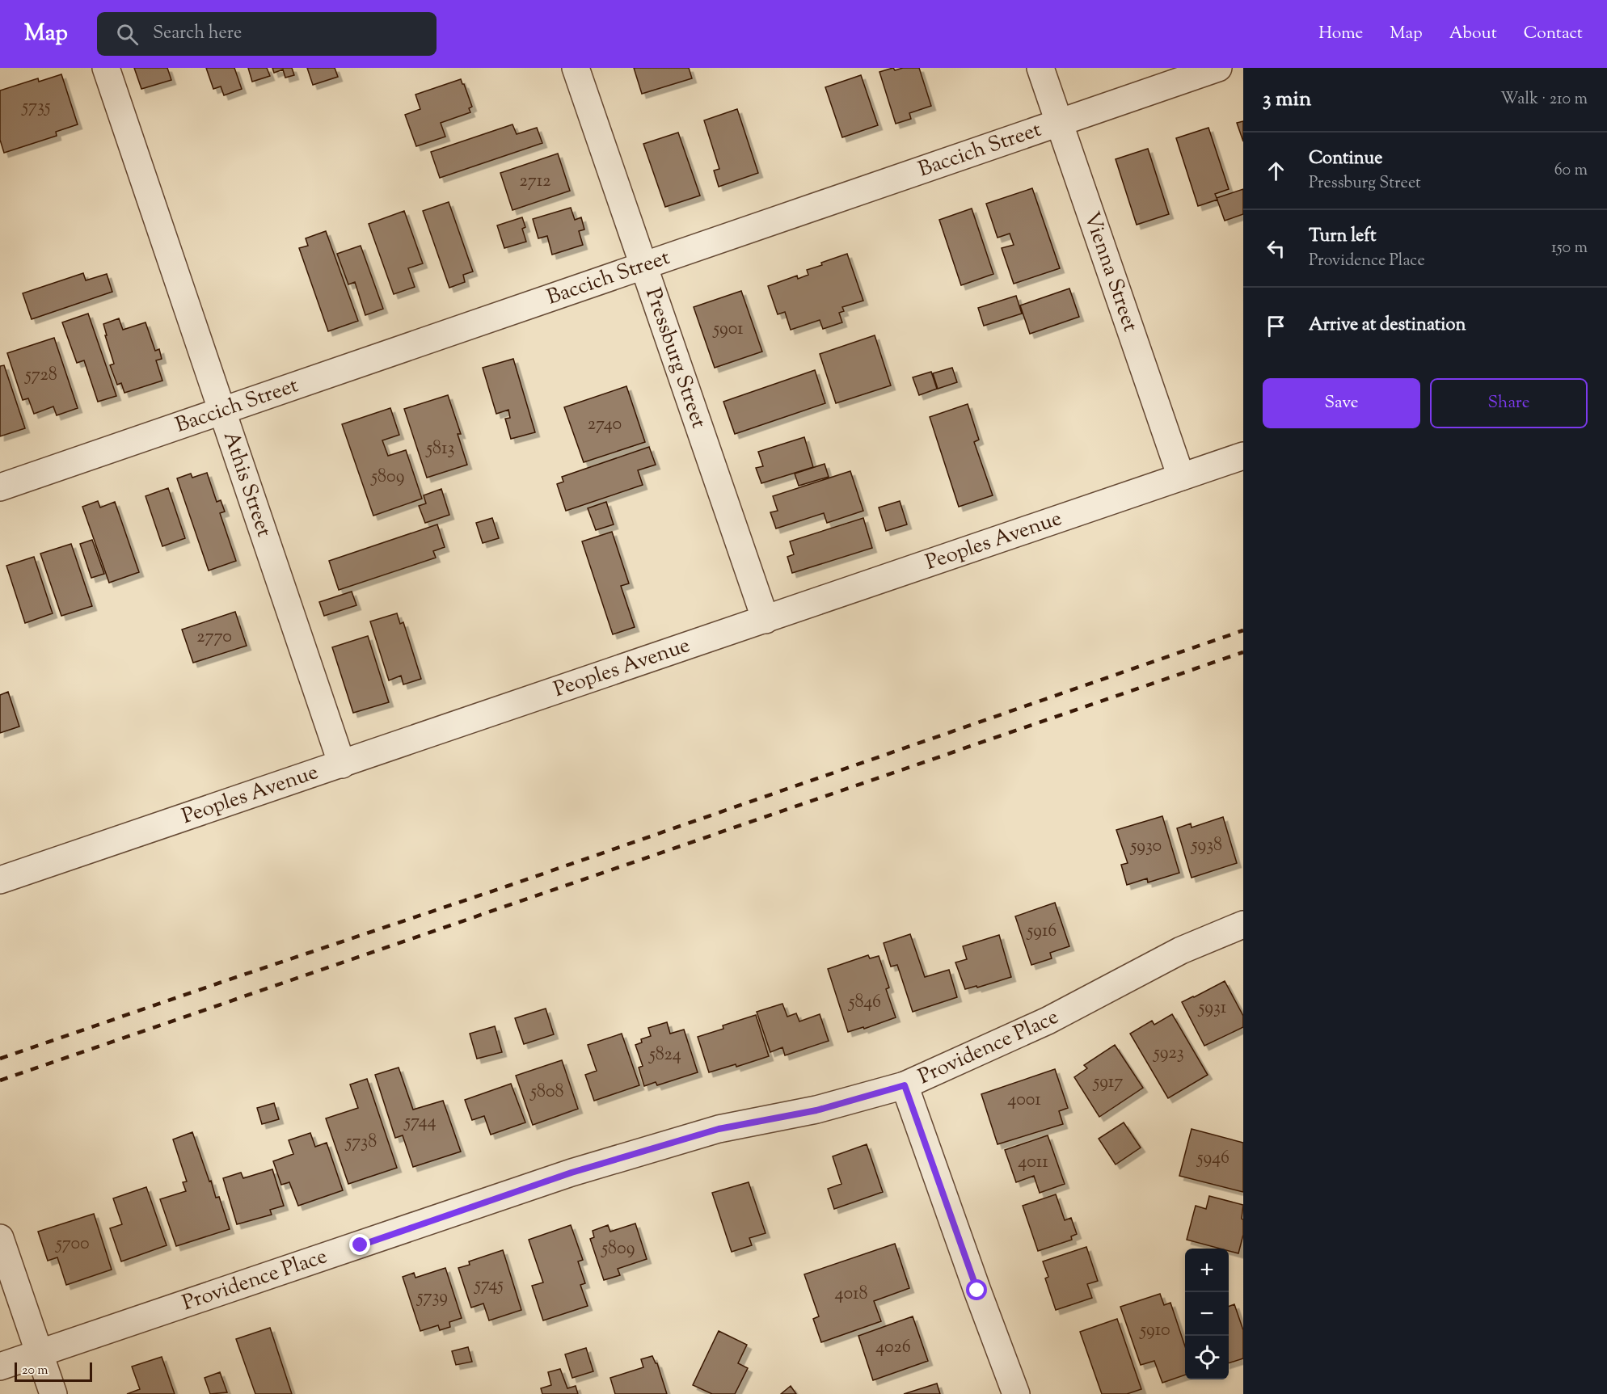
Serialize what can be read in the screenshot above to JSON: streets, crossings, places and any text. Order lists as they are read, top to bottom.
{
  "streets": {
    "street": [
      "Baccich Street",
      "Vienna Street",
      "Pressburg Street",
      "Athis Street",
      "Peoples Avenue",
      "Providence Place"
    ]
  },
  "crossings": [
    ["Baccich Street", "Vienna Street"],
    ["Baccich Street", "Pressburg Street"],
    ["Baccich Street", "Athis Street"],
    ["Vienna Street", "Peoples Avenue"],
    ["Pressburg Street", "Peoples Avenue"],
    ["Athis Street", "Peoples Avenue"]
  ],
  "house_numbers": [
    "5735",
    "2712",
    "5901",
    "5728",
    "2740",
    "5813",
    "5809",
    "2770",
    "5938",
    "5930",
    "5916",
    "5846",
    "5931",
    "5923",
    "5824",
    "5917",
    "5808",
    "4001",
    "5744",
    "5738",
    "5946",
    "4011",
    "5700",
    "5809",
    "5745",
    "4018",
    "5739",
    "5910",
    "4026"
  ],
  "scale_bar": "20 m",
  "page": {
    "header": "Map",
    "search": "Search here",
    "nav": [
      "Home",
      "Map",
      "About",
      "Contact"
    ],
    "heading": ["3 min", "Walk · 210 m"],
    "list": [
      ["Continue", "Pressburg Street", "60 m"],
      ["Turn left", "Providence Place", "150 m"],
      "Arrive at destination"
    ],
    "buttons": ["Save", "Share"],
    "map_buttons": ["+", "−"],
    "scale": "20 m"
  }
}
